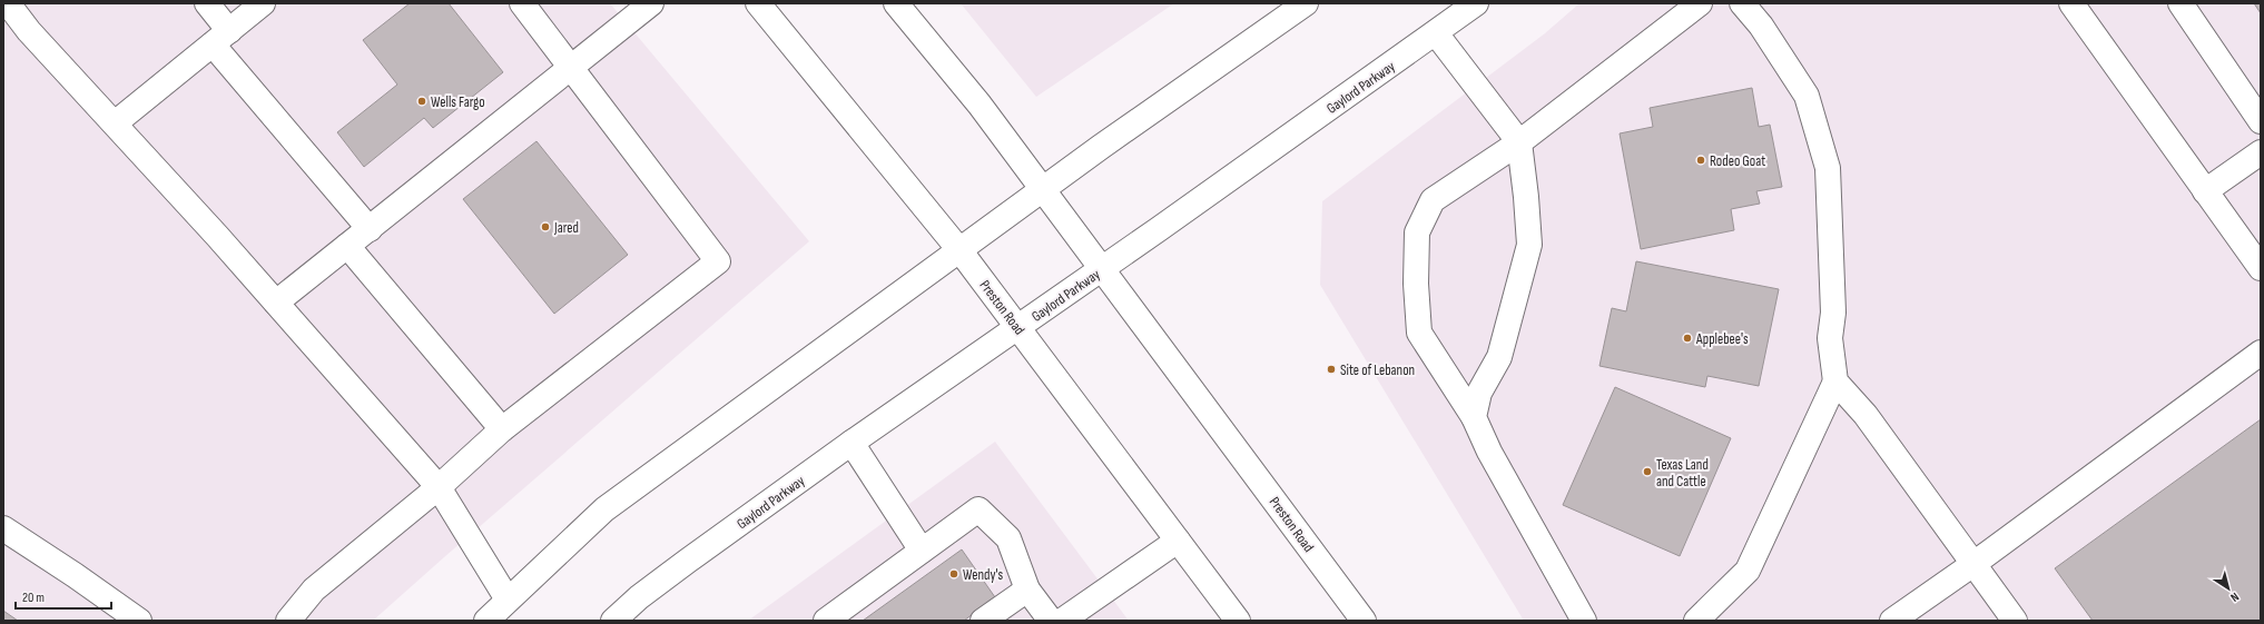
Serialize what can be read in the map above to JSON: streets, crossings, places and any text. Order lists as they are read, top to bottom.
{
  "streets": {
    "street": ["Gaylord Parkway", "Preston Road"]
  },
  "crossings": [
    ["Gaylord Parkway", "Preston Road"]
  ],
  "places": [
    "Wells Fargo",
    "Rodeo Goat",
    "Jared",
    "Applebee's",
    "Site of Lebanon",
    "Texas Land and Cattle",
    "Wendy's"
  ],
  "scale_bar": "20 m",
  "north": "bottom right"
}
